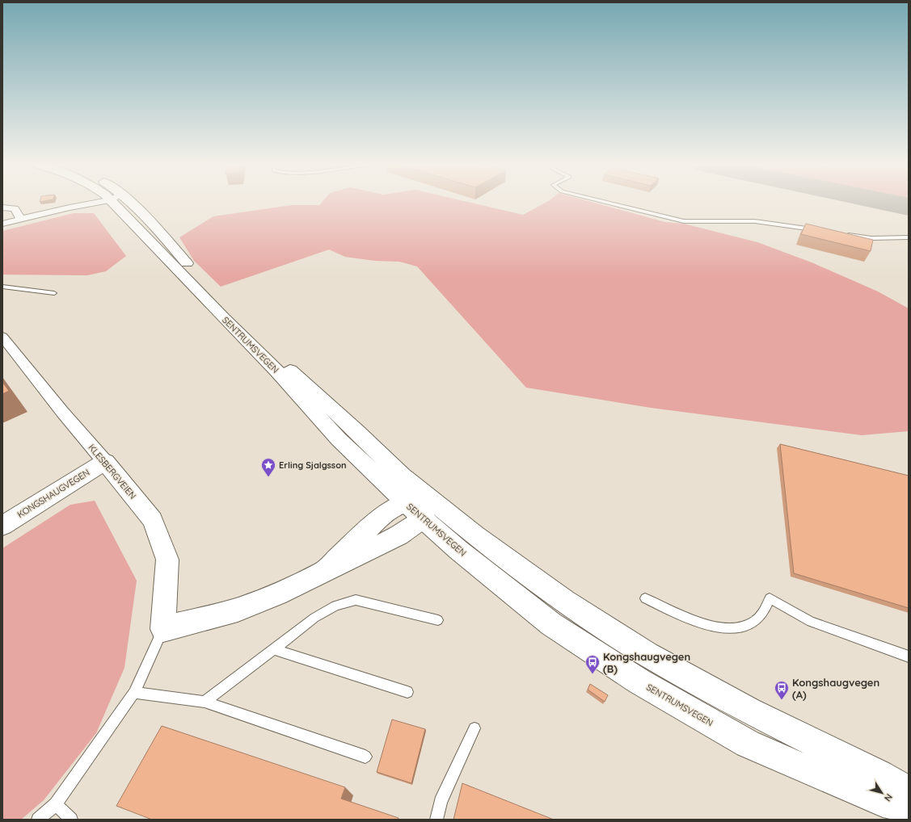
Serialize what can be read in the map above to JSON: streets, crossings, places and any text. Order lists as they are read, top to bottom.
{
  "streets": {
    "main road": ["SENTRUMSVEGEN", "KLESBERGVEIEN", "KONGSHAUGVEGEN"]
  },
  "crossings": [
    ["KLESBERGVEIEN", "KONGSHAUGVEGEN"]
  ],
  "places": {
    "place": ["Erling Sjalgsson"],
    "bus stop": ["Kongshaugvegen (B)", "Kongshaugvegen (A)"]
  },
  "north": "bottom right"
}
